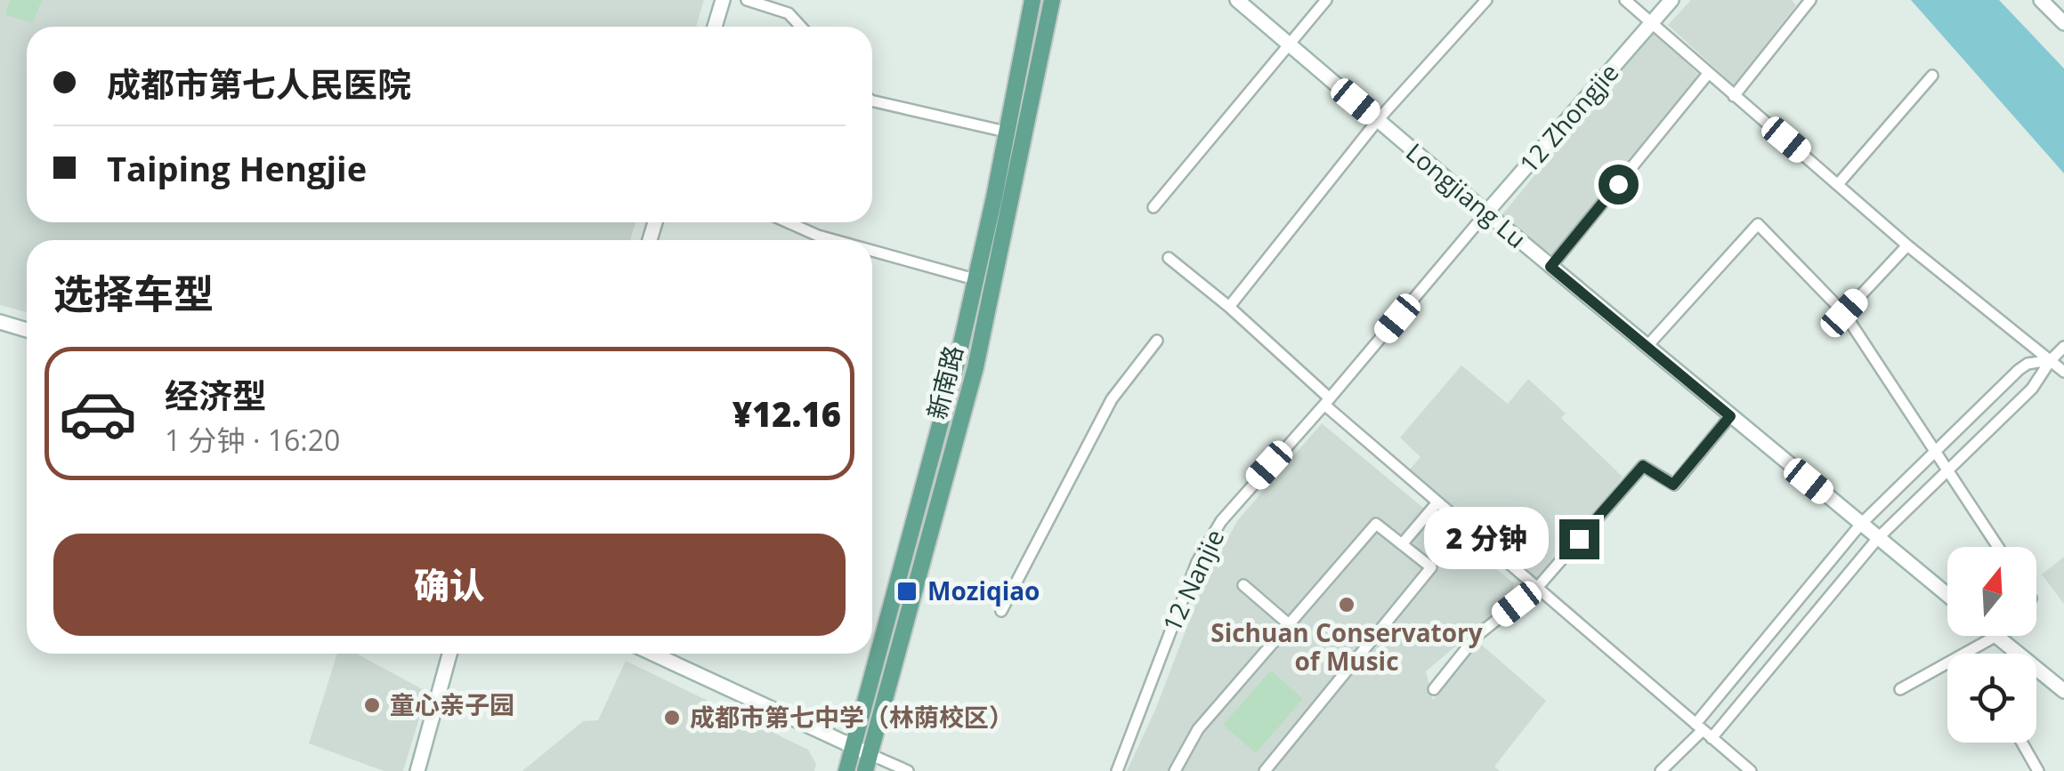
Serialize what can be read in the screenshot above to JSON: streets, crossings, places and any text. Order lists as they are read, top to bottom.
{
  "streets": {
    "main road": ["新南路"],
    "street": ["12 Zhongjie", "Longjiang Lu", "12 Nanjie"]
  },
  "crossings": [
    ["12 Zhongjie", "Longjiang Lu"],
    ["12 Zhongjie", "12 Nanjie"],
    ["Longjiang Lu", "12 Nanjie"]
  ],
  "places": {
    "transit": ["Moziqiao"],
    "other": ["Sichuan Conservatory of Music", "童心亲子园", "成都市第七中学（林荫校区）"]
  },
  "north": "top",
  "page": {
    "banner": ["成都市第七人民医院", "Taiping Hengjie"],
    "heading": "选择车型",
    "list": [
      {
        "name": "经济型",
        "note": "1 分钟 · 16:20",
        "value": "¥12.16"
      }
    ],
    "bubble": "2 分钟",
    "buttons": "确认"
  }
}
